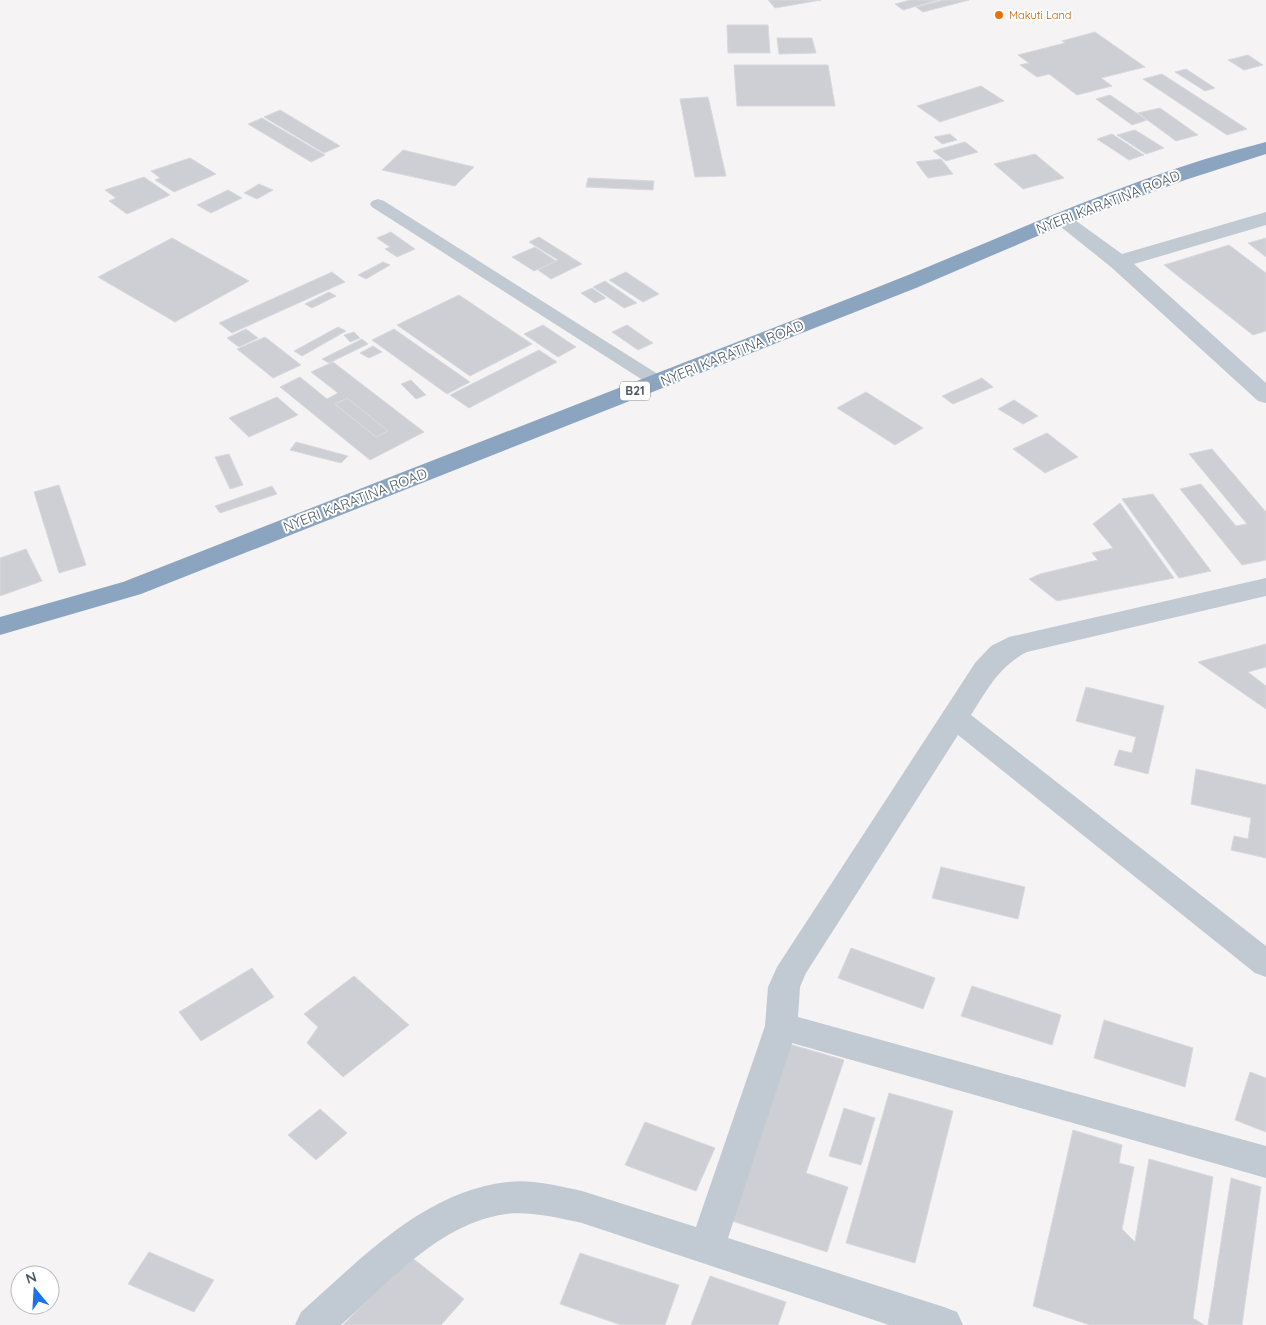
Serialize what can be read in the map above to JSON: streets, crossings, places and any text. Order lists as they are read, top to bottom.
{
  "streets": {
    "highway": ["NYERI KARATINA ROAD", "B21"]
  },
  "places": ["Makuti Land"],
  "north": "top"
}
